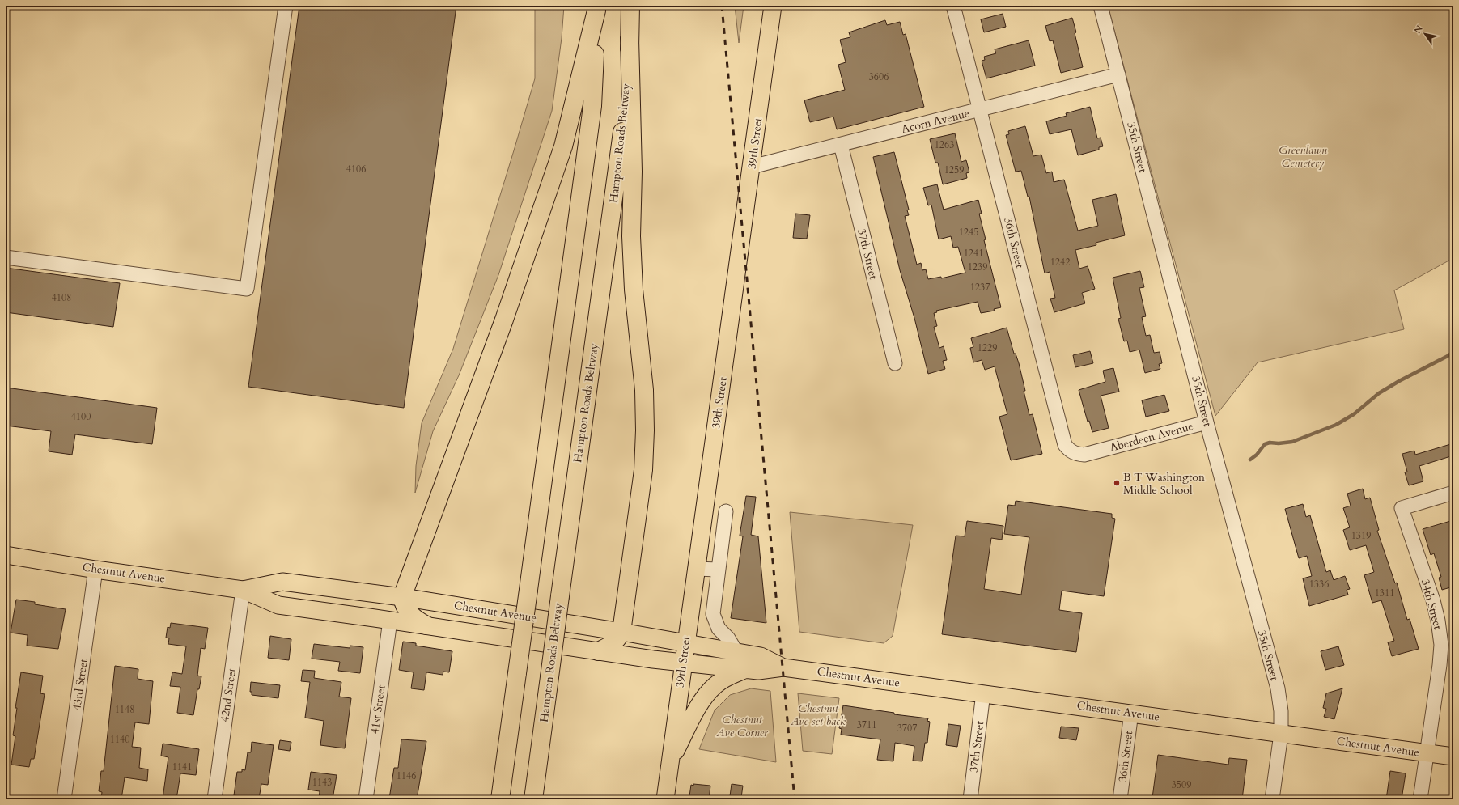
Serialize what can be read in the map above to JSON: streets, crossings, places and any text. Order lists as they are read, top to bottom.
{
  "streets": {
    "highway": ["Hampton Roads Beltway"],
    "main road": ["39th Street", "Chestnut Avenue"],
    "street": [
      "Acorn Avenue",
      "35th Street",
      "36th Street",
      "37th Street",
      "Aberdeen Avenue",
      "34th Street",
      "43rd Street",
      "42nd Street",
      "41st Street"
    ]
  },
  "crossings": [
    ["Acorn Avenue", "39th Street"],
    ["Acorn Avenue", "35th Street"],
    ["Acorn Avenue", "36th Street"],
    ["Acorn Avenue", "37th Street"],
    ["39th Street", "Chestnut Avenue"],
    ["35th Street", "Aberdeen Avenue"],
    ["35th Street", "Chestnut Avenue"],
    ["36th Street", "Aberdeen Avenue"],
    ["36th Street", "Chestnut Avenue"],
    ["37th Street", "Chestnut Avenue"],
    ["Chestnut Avenue", "34th Street"],
    ["Chestnut Avenue", "43rd Street"],
    ["Chestnut Avenue", "42nd Street"],
    ["Chestnut Avenue", "41st Street"]
  ],
  "parks": ["Greenlawn Cemetery", "Chestnut Ave set back", "Chestnut Ave Corner"],
  "places": ["B T Washington Middle School"],
  "house_numbers": [
    "3606",
    "1263",
    "4106",
    "1259",
    "1245",
    "1241",
    "1242",
    "1239",
    "1237",
    "4108",
    "1229",
    "4100",
    "1319",
    "1336",
    "1311",
    "1148",
    "3711",
    "3707",
    "1140",
    "1141",
    "1146",
    "1143",
    "3509"
  ],
  "north": "top left"
}
